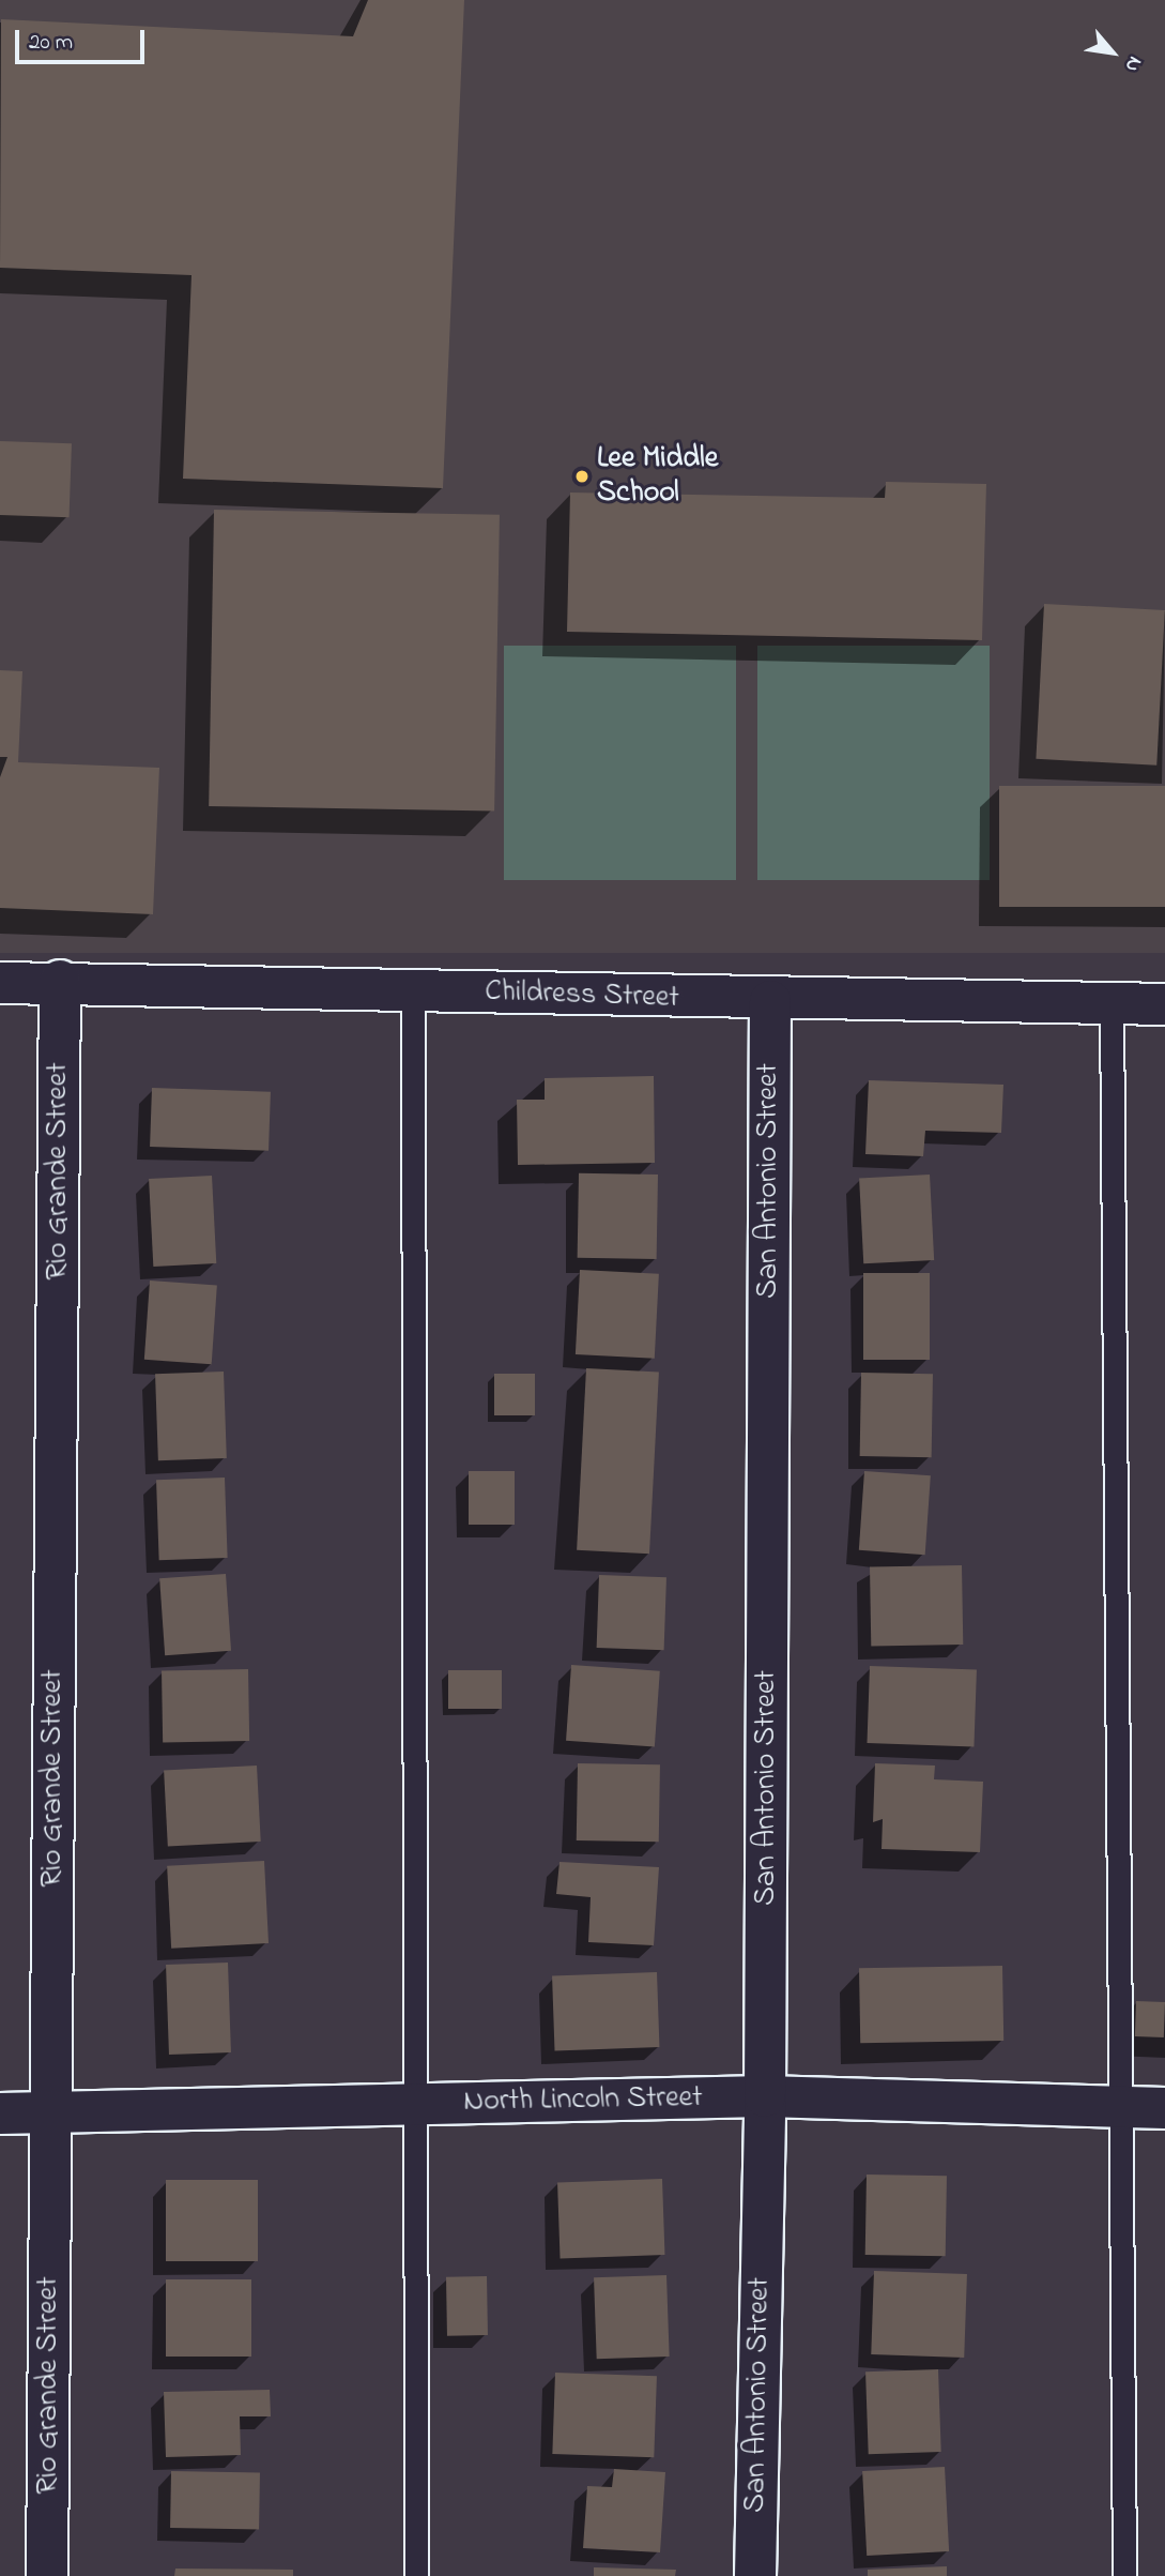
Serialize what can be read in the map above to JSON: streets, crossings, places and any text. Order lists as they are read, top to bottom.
{
  "streets": {
    "street": [
      "Childress Street",
      "Rio Grande Street",
      "San Antonio Street",
      "North Lincoln Street"
    ]
  },
  "crossings": [
    ["Childress Street", "Rio Grande Street"],
    ["Childress Street", "San Antonio Street"],
    ["Rio Grande Street", "North Lincoln Street"],
    ["San Antonio Street", "North Lincoln Street"]
  ],
  "places": ["Lee Middle School"],
  "scale_bar": "20 m",
  "north": "bottom right"
}
